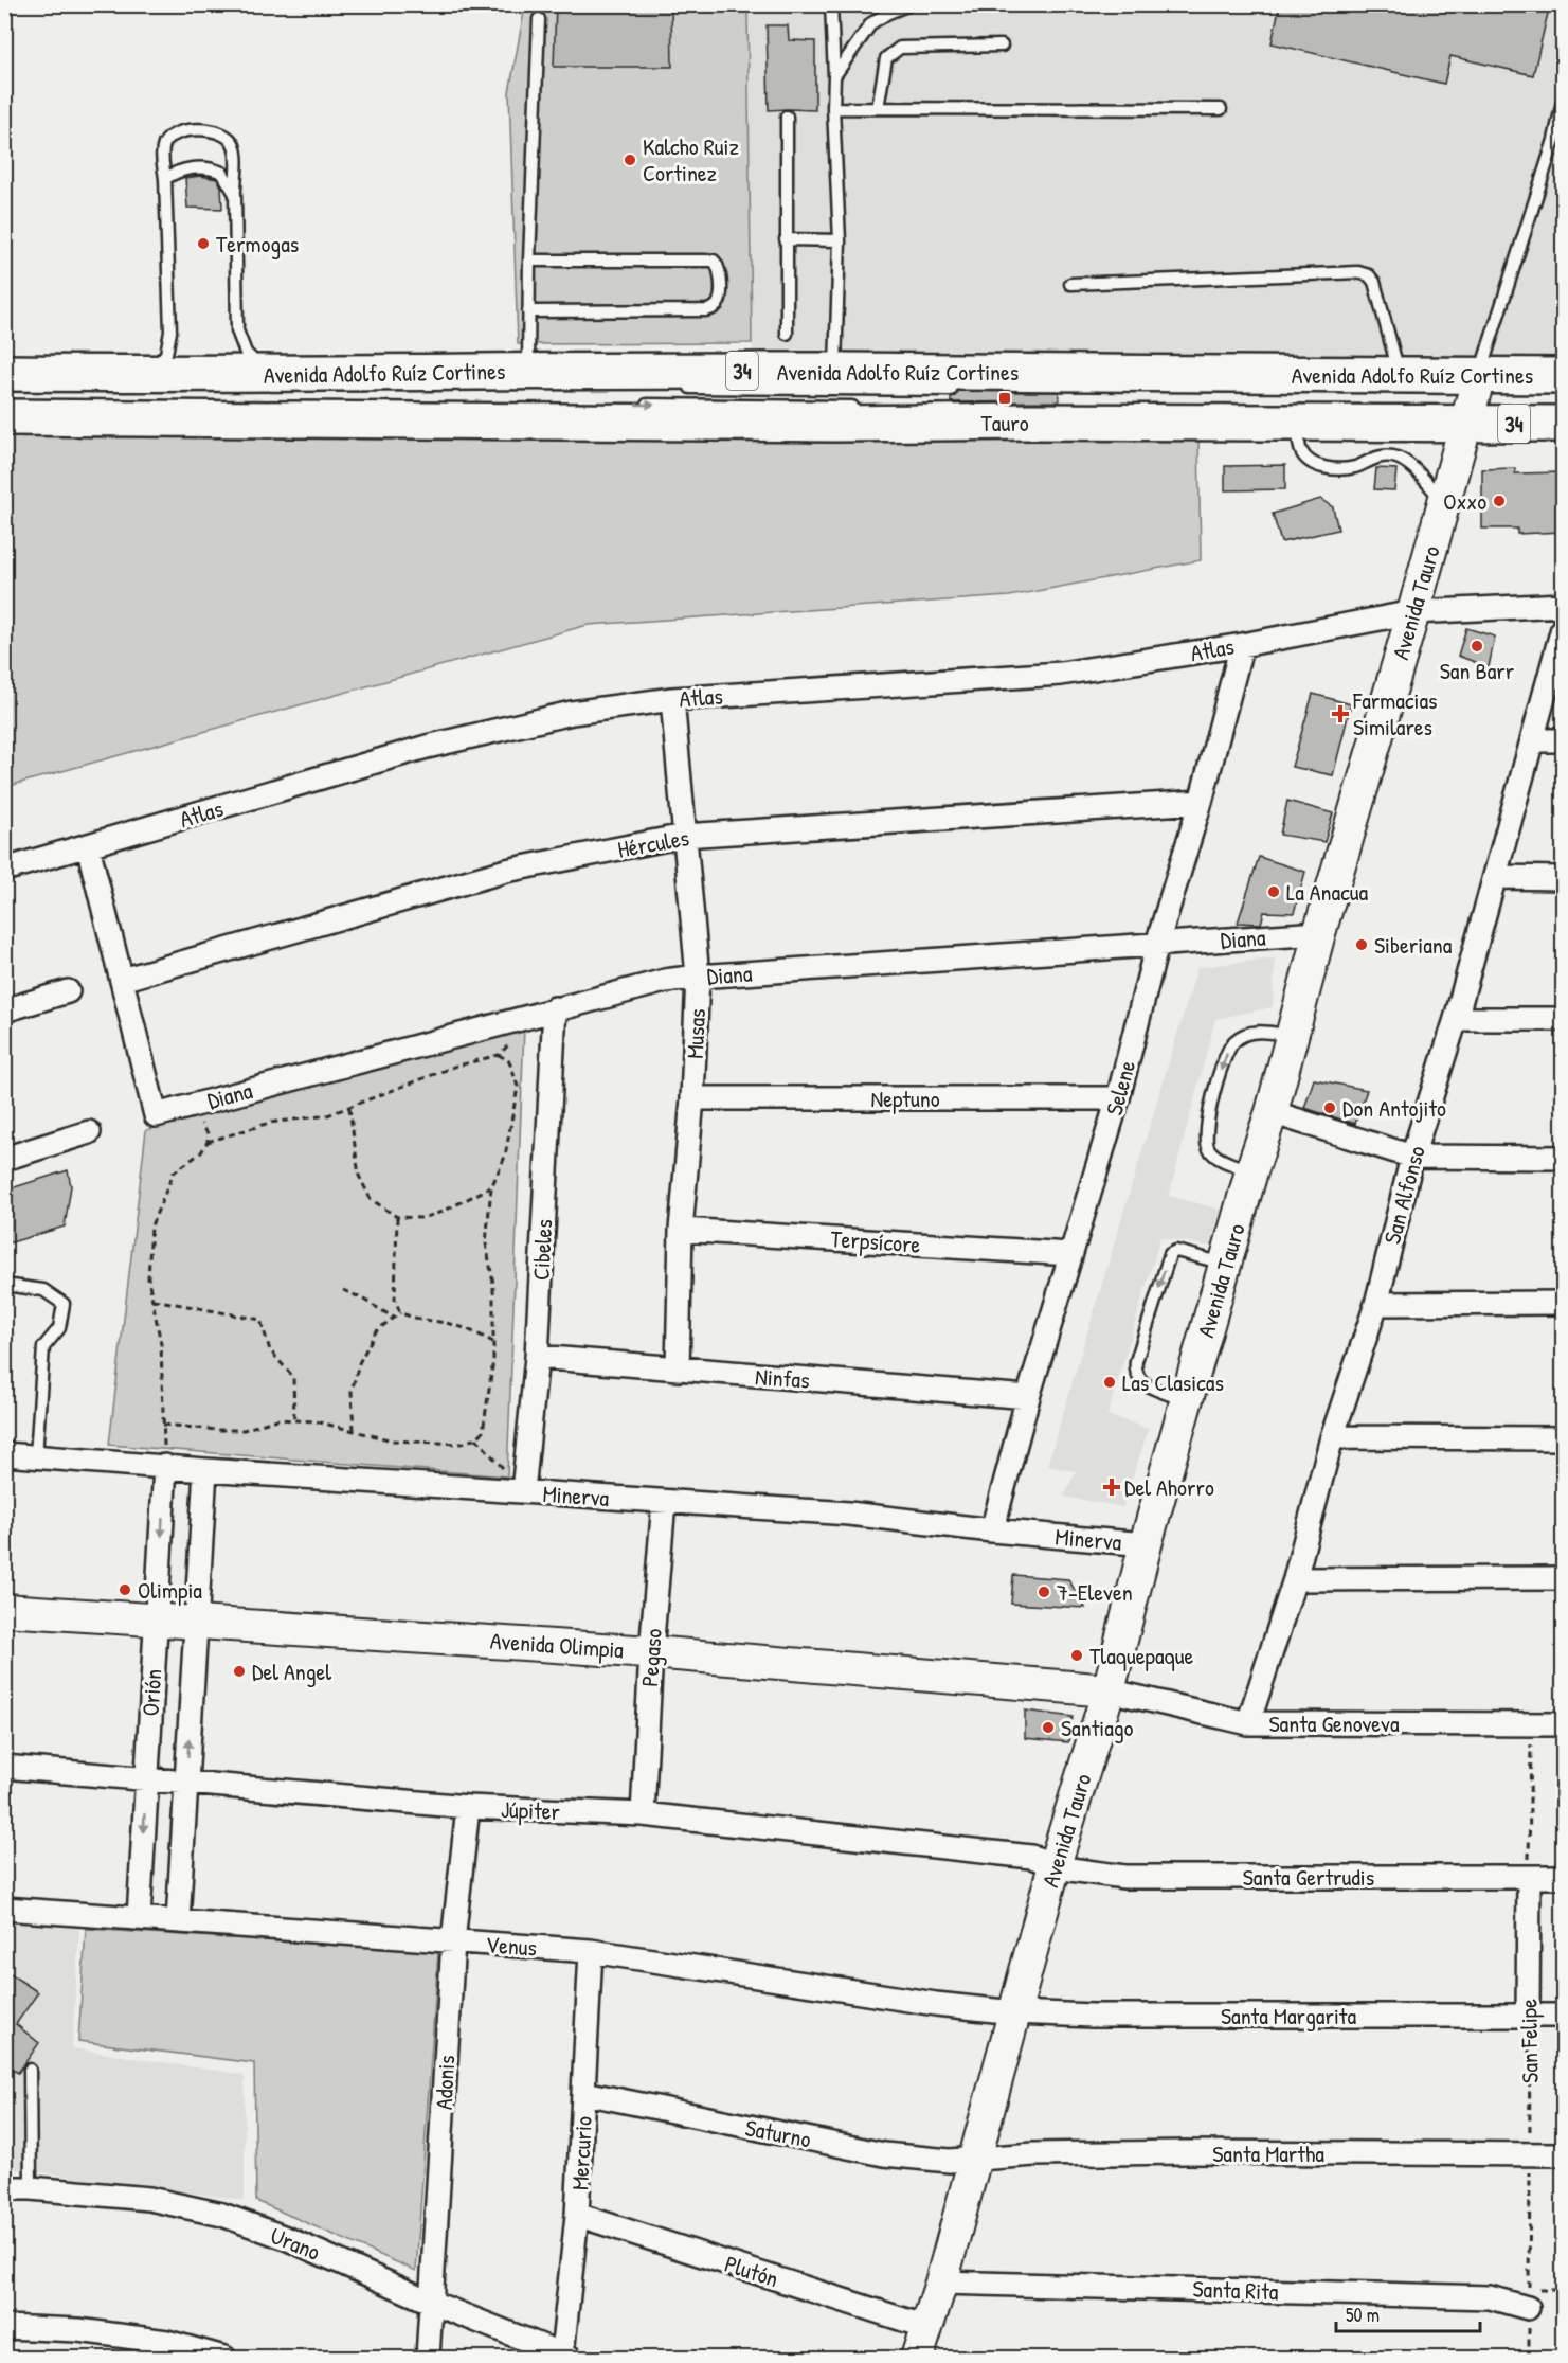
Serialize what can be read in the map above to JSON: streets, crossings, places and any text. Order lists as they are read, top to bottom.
{
  "streets": {
    "main road": ["34", "Avenida Adolfo Ruíz Cortines"],
    "street": [
      "Avenida Tauro",
      "Atlas",
      "Hércules",
      "Diana",
      "Musas",
      "Selene",
      "Neptuno",
      "San Alfonso",
      "Terpsícore",
      "Cibeles",
      "Ninfas",
      "Minerva",
      "Avenida Olimpia",
      "Pegaso",
      "Orión",
      "Santa Genoveva",
      "Júpiter",
      "Santa Gertrudis",
      "Venus",
      "Santa Margarita",
      "San Felipe",
      "Adonis",
      "Saturno",
      "Mercurio",
      "Santa Martha",
      "Urano",
      "Plutón",
      "Santa Rita"
    ]
  },
  "crossings": [
    ["Avenida Adolfo Ruíz Cortines", "Avenida Tauro"],
    ["Avenida Tauro", "Atlas"],
    ["Avenida Tauro", "Diana"],
    ["Avenida Tauro", "Minerva"],
    ["Avenida Tauro", "Avenida Olimpia"],
    ["Avenida Tauro", "Santa Genoveva"],
    ["Avenida Tauro", "Júpiter"],
    ["Avenida Tauro", "Santa Gertrudis"],
    ["Avenida Tauro", "Venus"],
    ["Avenida Tauro", "Santa Margarita"],
    ["Avenida Tauro", "Saturno"],
    ["Avenida Tauro", "Santa Martha"],
    ["Avenida Tauro", "Plutón"],
    ["Avenida Tauro", "Santa Rita"],
    ["Atlas", "Musas"],
    ["Atlas", "Selene"],
    ["Hércules", "Diana"],
    ["Hércules", "Musas"],
    ["Hércules", "Selene"],
    ["Diana", "Musas"],
    ["Diana", "Selene"],
    ["Diana", "Cibeles"],
    ["Musas", "Neptuno"],
    ["Musas", "Terpsícore"],
    ["Musas", "Ninfas"],
    ["Selene", "Neptuno"],
    ["Selene", "Terpsícore"],
    ["Selene", "Ninfas"],
    ["Selene", "Minerva"],
    ["San Alfonso", "Santa Genoveva"],
    ["Cibeles", "Ninfas"],
    ["Cibeles", "Minerva"],
    ["Minerva", "Pegaso"],
    ["Minerva", "Orión"],
    ["Avenida Olimpia", "Pegaso"],
    ["Avenida Olimpia", "Orión"],
    ["Avenida Olimpia", "Santa Genoveva"],
    ["Pegaso", "Júpiter"],
    ["Orión", "Júpiter"],
    ["Orión", "Venus"],
    ["Júpiter", "Santa Gertrudis"],
    ["Júpiter", "Adonis"],
    ["Santa Gertrudis", "San Felipe"],
    ["Venus", "Santa Margarita"],
    ["Venus", "Adonis"],
    ["Venus", "Mercurio"],
    ["Santa Margarita", "San Felipe"],
    ["San Felipe", "Santa Martha"],
    ["San Felipe", "Santa Rita"],
    ["Adonis", "Urano"],
    ["Saturno", "Mercurio"],
    ["Saturno", "Santa Martha"],
    ["Mercurio", "Urano"],
    ["Mercurio", "Plutón"]
  ],
  "places": {
    "other": [
      "Kalcho Ruiz Cortinez",
      "Termogas",
      "Oxxo",
      "San Barr",
      "La Anacua",
      "Siberiana",
      "Don Antojito",
      "Las Clasicas",
      "Olimpia",
      "7-Eleven",
      "Tlaquepaque",
      "Del Angel",
      "Santiago"
    ],
    "transit": ["Tauro"],
    "health": ["Farmacias Similares", "Del Ahorro"]
  },
  "scale_bar": "50 m"
}
